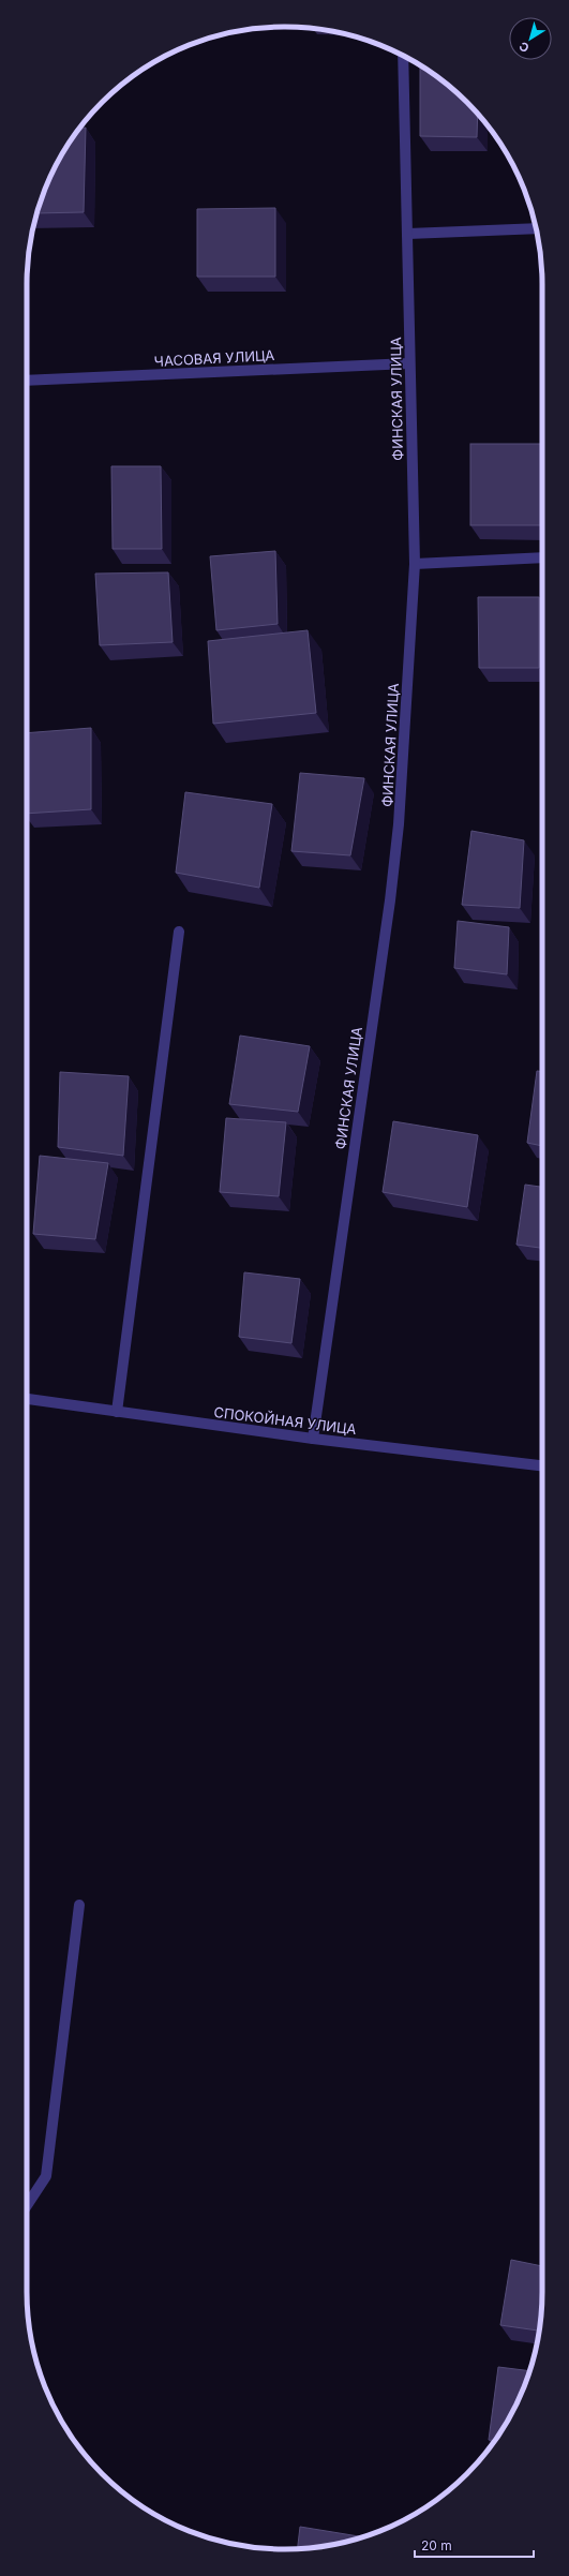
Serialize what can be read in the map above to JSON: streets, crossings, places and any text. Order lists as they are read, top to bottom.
{
  "streets": {
    "street": ["ЧАСОВАЯ УЛИЦА", "ФИНСКАЯ УЛИЦА", "СПОКОЙНАЯ УЛИЦА"]
  },
  "crossings": [
    ["ЧАСОВАЯ УЛИЦА", "ФИНСКАЯ УЛИЦА"],
    ["ФИНСКАЯ УЛИЦА", "СПОКОЙНАЯ УЛИЦА"]
  ],
  "scale_bar": "20 m",
  "north": "bottom left"
}
